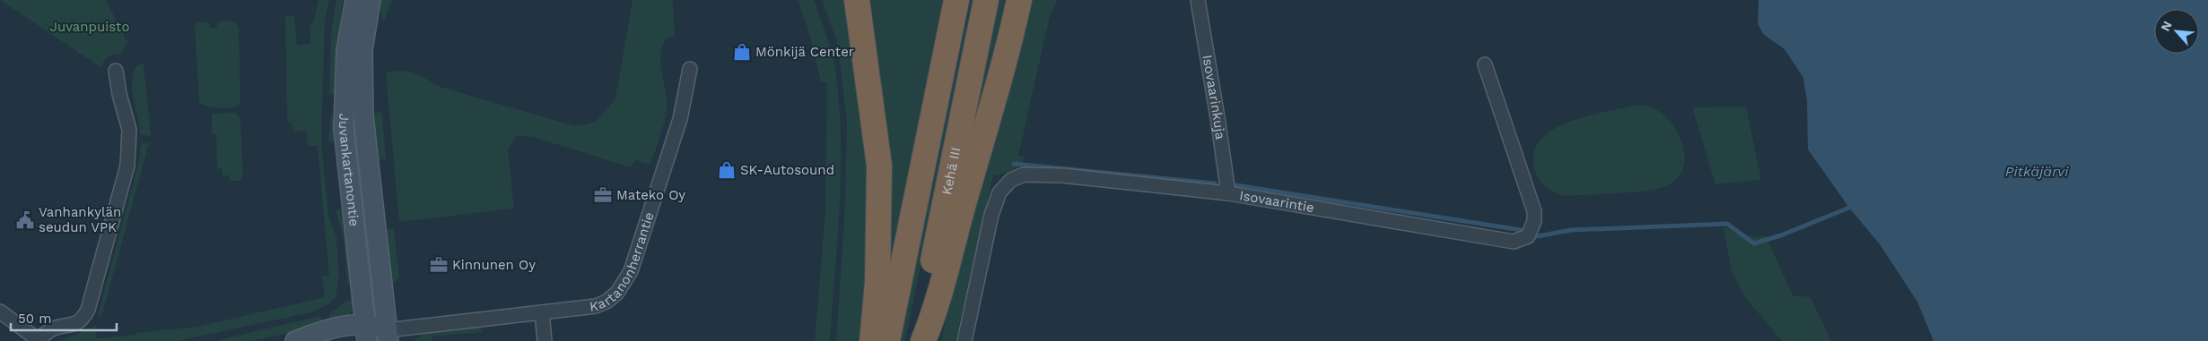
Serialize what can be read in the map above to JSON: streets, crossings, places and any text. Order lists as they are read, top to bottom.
{
  "streets": {
    "highway": ["Kehä III"],
    "main road": ["Juvankartanontie"],
    "street": ["Isovaarinkuja", "Isovaarintie", "Kartanonherrantie"]
  },
  "crossings": [
    ["Isovaarinkuja", "Isovaarintie"],
    ["Juvankartanontie", "Kartanonherrantie"]
  ],
  "water": ["Pitkäjärvi"],
  "parks": ["Juvanpuisto"],
  "places": {
    "shop": ["Mönkijä Center", "SK-Autosound"],
    "office": ["Mateko Oy", "Kinnunen Oy"],
    "public building": ["Vanhankylän seudun VPK"]
  },
  "scale_bar": "50 m",
  "north": "top left"
}
